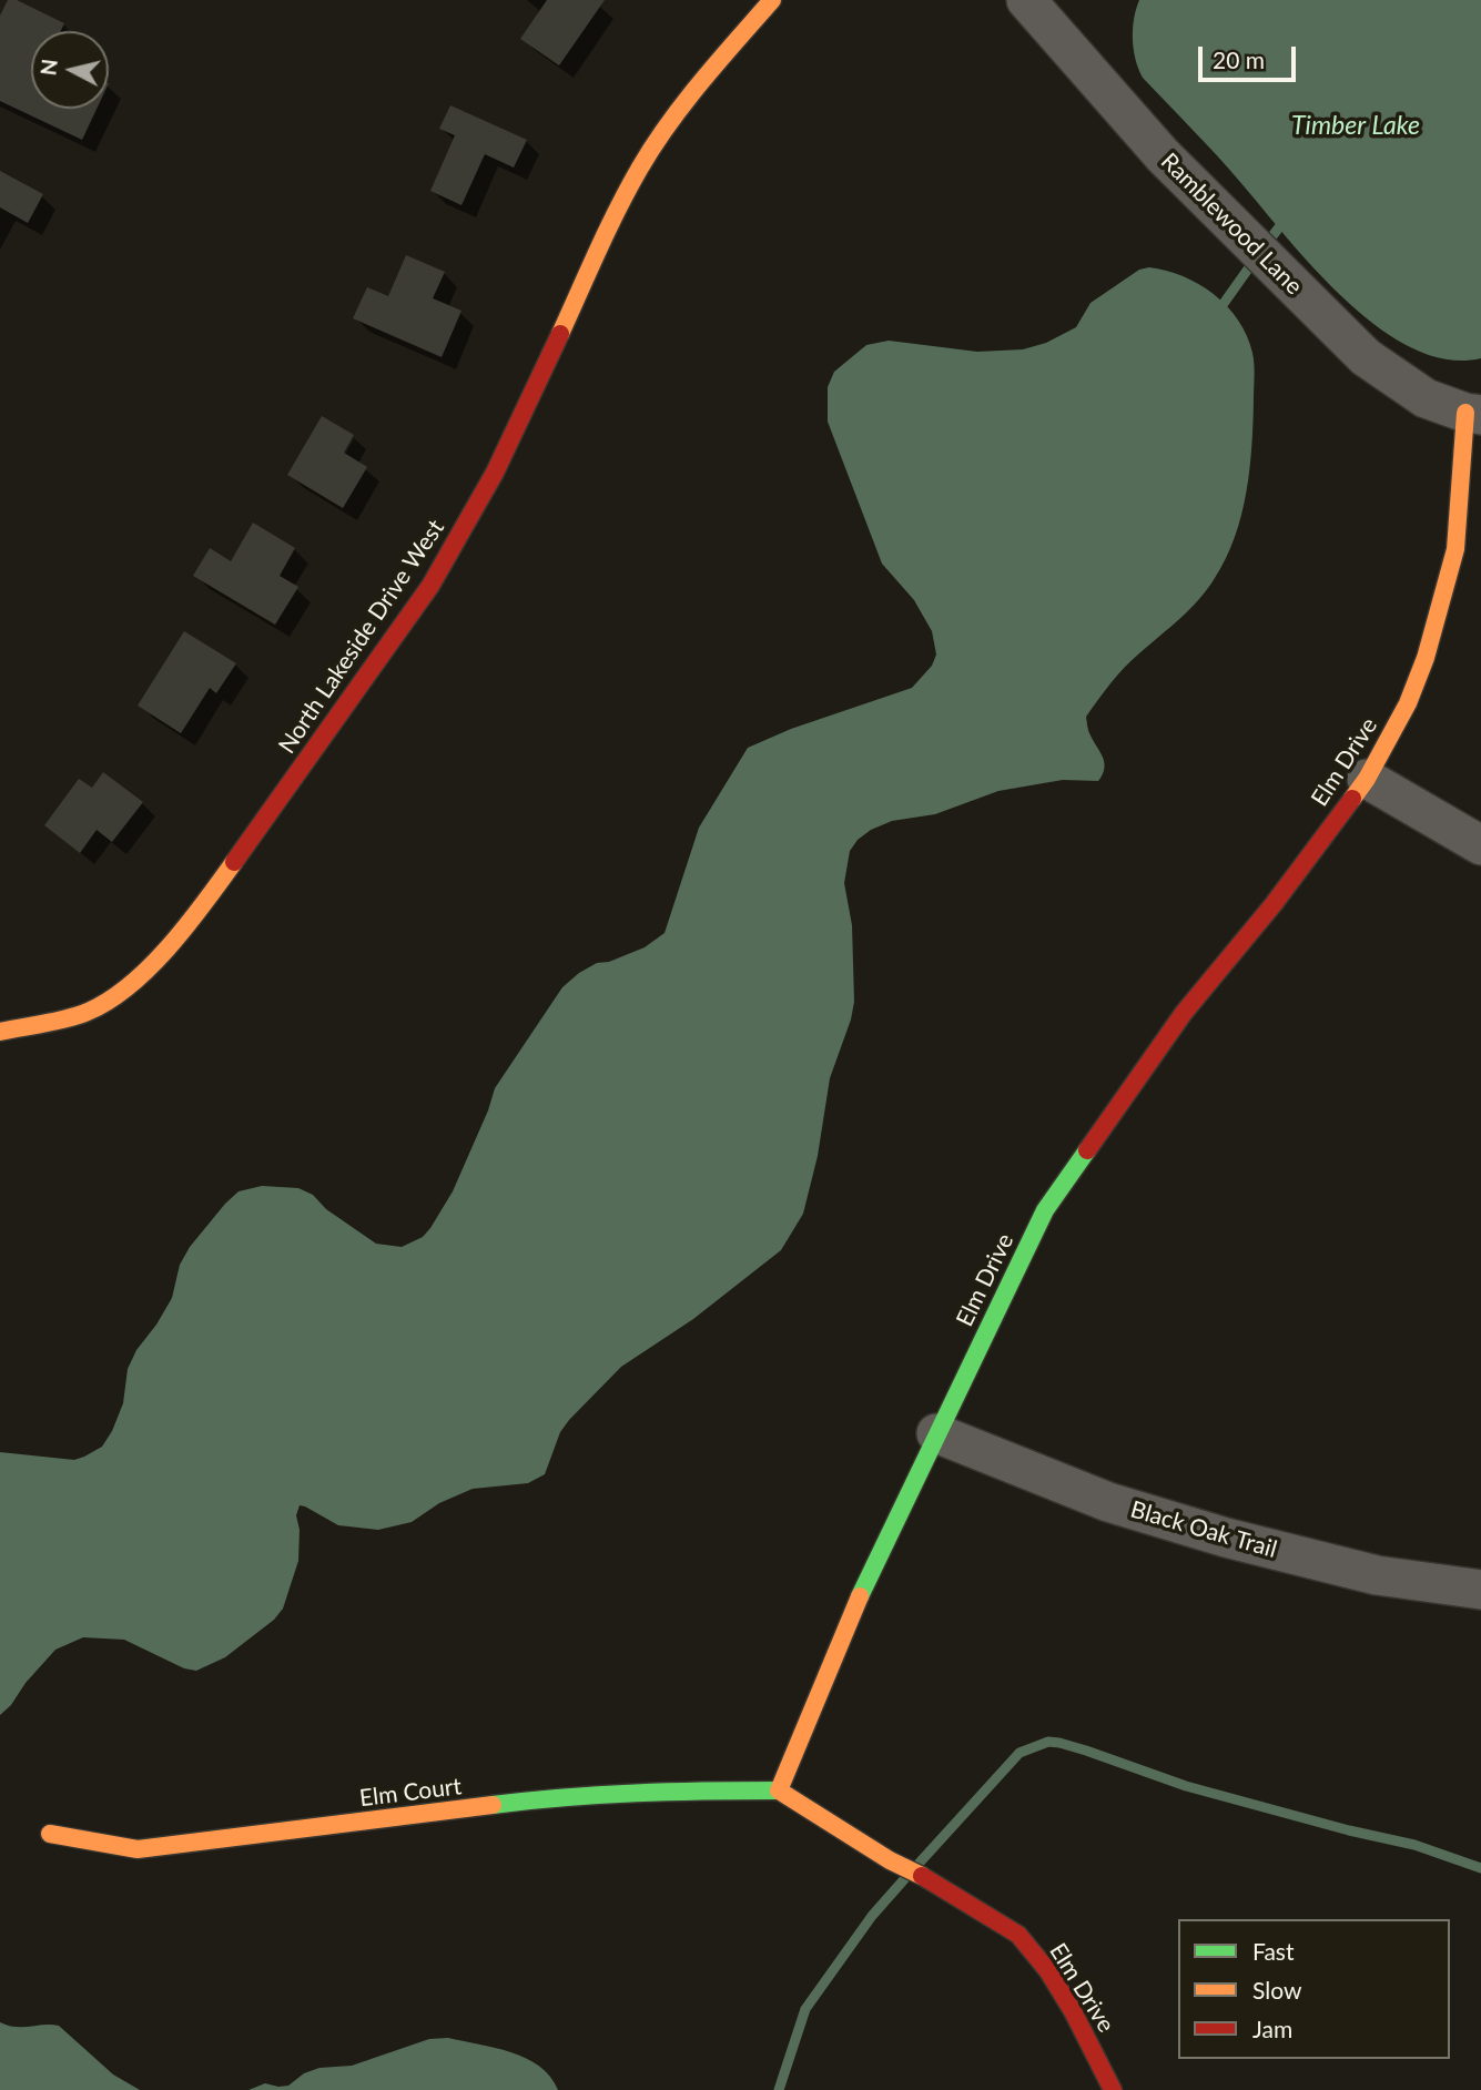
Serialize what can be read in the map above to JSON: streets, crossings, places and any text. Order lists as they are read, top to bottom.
{
  "streets": {
    "street": [
      "Ramblewood Lane",
      "North Lakeside Drive West",
      "Elm Drive",
      "Black Oak Trail",
      "Elm Court"
    ]
  },
  "crossings": [
    ["Ramblewood Lane", "Elm Drive"],
    ["Elm Drive", "Black Oak Trail"],
    ["Elm Drive", "Elm Court"]
  ],
  "water": ["Timber Lake"],
  "legend": ["Fast", "Slow", "Jam"],
  "scale_bar": "20 m",
  "north": "left"
}
